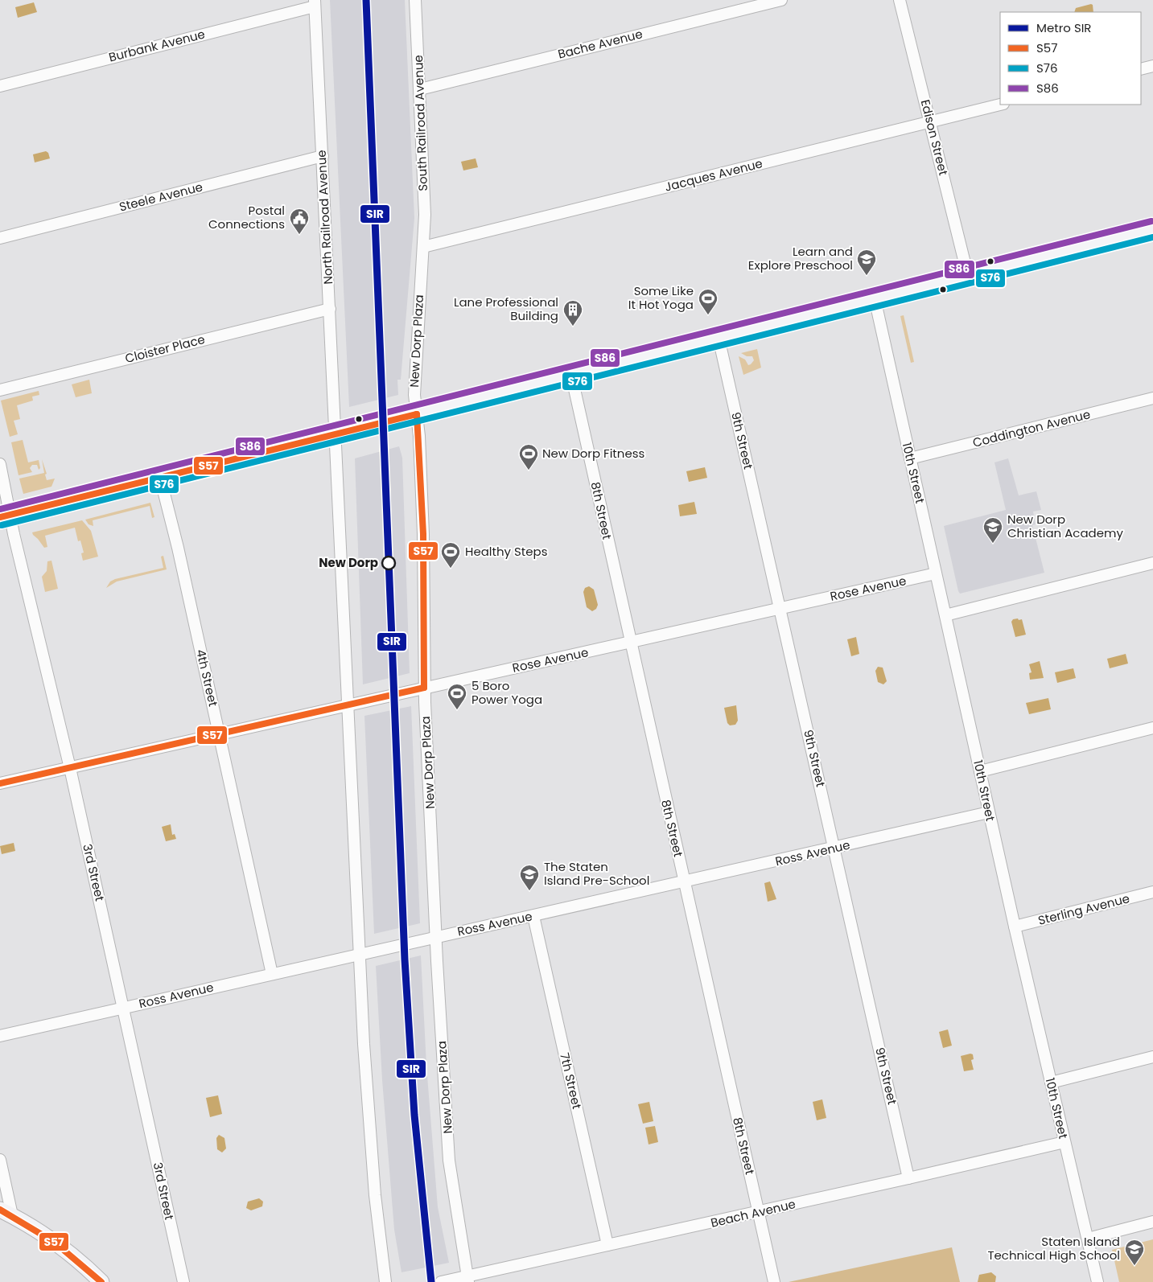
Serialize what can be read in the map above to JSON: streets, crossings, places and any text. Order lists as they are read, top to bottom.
{
  "streets": {
    "street": [
      "Bache Avenue",
      "Burbank Avenue",
      "South Railroad Avenue",
      "Edison Street",
      "Jacques Avenue",
      "Steele Avenue",
      "North Railroad Avenue",
      "New Dorp Plaza",
      "Cloister Place",
      "Coddington Avenue",
      "9th Street",
      "10th Street",
      "8th Street",
      "Rose Avenue",
      "4th Street",
      "Ross Avenue",
      "3rd Street",
      "Sterling Avenue",
      "7th Street",
      "Beach Avenue"
    ]
  },
  "crossings": [
    ["Bache Avenue", "South Railroad Avenue"],
    ["Burbank Avenue", "North Railroad Avenue"],
    ["South Railroad Avenue", "Jacques Avenue"],
    ["South Railroad Avenue", "New Dorp Plaza"],
    ["Edison Street", "Jacques Avenue"],
    ["Jacques Avenue", "New Dorp Plaza"],
    ["Steele Avenue", "North Railroad Avenue"],
    ["North Railroad Avenue", "Cloister Place"],
    ["New Dorp Plaza", "Rose Avenue"],
    ["New Dorp Plaza", "Ross Avenue"],
    ["New Dorp Plaza", "Beach Avenue"],
    ["Coddington Avenue", "10th Street"],
    ["9th Street", "Rose Avenue"],
    ["9th Street", "Ross Avenue"],
    ["9th Street", "Beach Avenue"],
    ["10th Street", "Rose Avenue"],
    ["10th Street", "Ross Avenue"],
    ["10th Street", "Sterling Avenue"],
    ["10th Street", "Beach Avenue"],
    ["8th Street", "Rose Avenue"],
    ["8th Street", "Ross Avenue"],
    ["8th Street", "Beach Avenue"],
    ["Rose Avenue", "4th Street"],
    ["Rose Avenue", "3rd Street"],
    ["4th Street", "Ross Avenue"],
    ["Ross Avenue", "3rd Street"],
    ["Ross Avenue", "7th Street"],
    ["7th Street", "Beach Avenue"]
  ],
  "places": {
    "public building": ["Postal Connections"],
    "school or university": [
      "Learn and Explore Preschool",
      "New Dorp Christian Academy",
      "The Staten Island Pre-School",
      "Staten Island Technical High School"
    ],
    "sports": [
      "Some Like It Hot Yoga",
      "New Dorp Fitness",
      "Healthy Steps",
      "5 Boro Power Yoga"
    ],
    "building": ["Lane Professional Building"],
    "other": ["New Dorp"]
  },
  "lines": [
    "metro line SIR",
    "transit line S86",
    "transit line S76",
    "transit line S57"
  ],
  "legend": [
    "Metro SIR",
    "S57",
    "S76",
    "S86"
  ]
}
